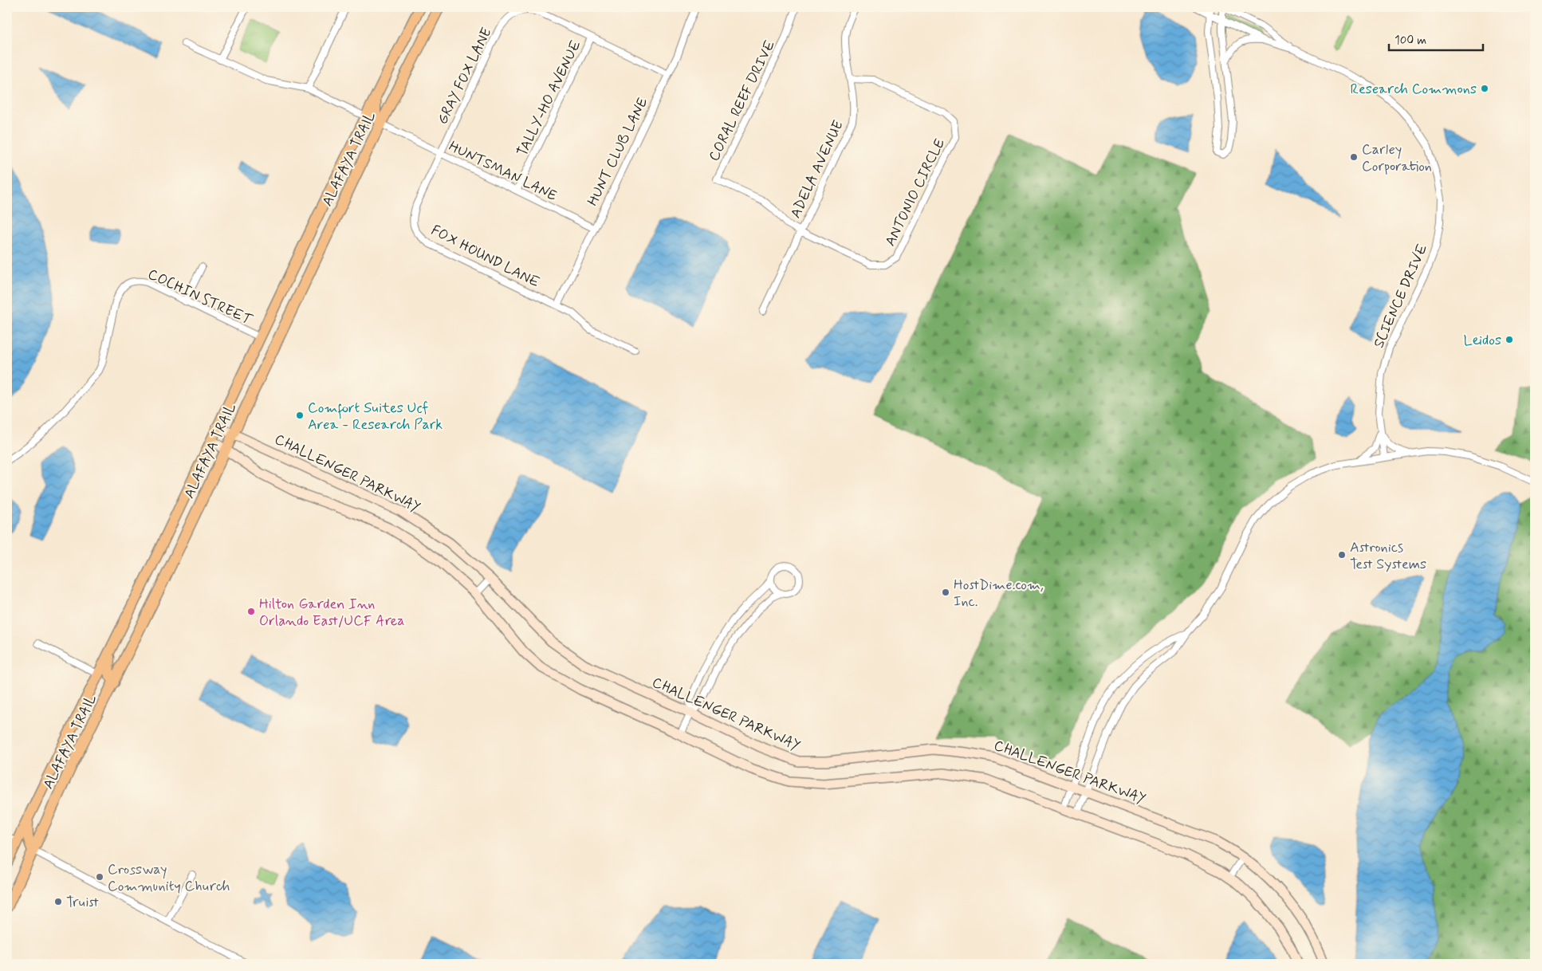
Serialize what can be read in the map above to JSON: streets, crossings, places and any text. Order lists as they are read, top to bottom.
{
  "streets": {
    "main road": ["ALAFAYA TRAIL", "CHALLENGER PARKWAY"],
    "street": [
      "GRAY FOX LANE",
      "TALLY-HO AVENUE",
      "CORAL REEF DRIVE",
      "HUNT CLUB LANE",
      "ADELA AVENUE",
      "HUNTSMAN LANE",
      "ANTONIO CIRCLE",
      "FOX HOUND LANE",
      "SCIENCE DRIVE",
      "COCHIN STREET"
    ]
  },
  "crossings": [
    ["GRAY FOX LANE", "TALLY-HO AVENUE"],
    ["GRAY FOX LANE", "HUNT CLUB LANE"],
    ["GRAY FOX LANE", "HUNTSMAN LANE"],
    ["GRAY FOX LANE", "FOX HOUND LANE"],
    ["TALLY-HO AVENUE", "HUNTSMAN LANE"],
    ["CORAL REEF DRIVE", "ANTONIO CIRCLE"],
    ["HUNT CLUB LANE", "HUNTSMAN LANE"],
    ["HUNT CLUB LANE", "FOX HOUND LANE"],
    ["ALAFAYA TRAIL", "HUNTSMAN LANE"],
    ["ALAFAYA TRAIL", "COCHIN STREET"],
    ["ALAFAYA TRAIL", "CHALLENGER PARKWAY"],
    ["ADELA AVENUE", "ANTONIO CIRCLE"],
    ["HUNTSMAN LANE", "FOX HOUND LANE"]
  ],
  "places": [
    "Research Commons",
    "Carley Corporation",
    "Leidos",
    "Comfort Suites Ucf Area - Research Park",
    "Astronics Test Systems",
    "HostDime.com, Inc.",
    "Hilton Garden Inn Orlando East/UCF Area",
    "Crossway Community Church",
    "Truist"
  ],
  "scale_bar": "100 m"
}
